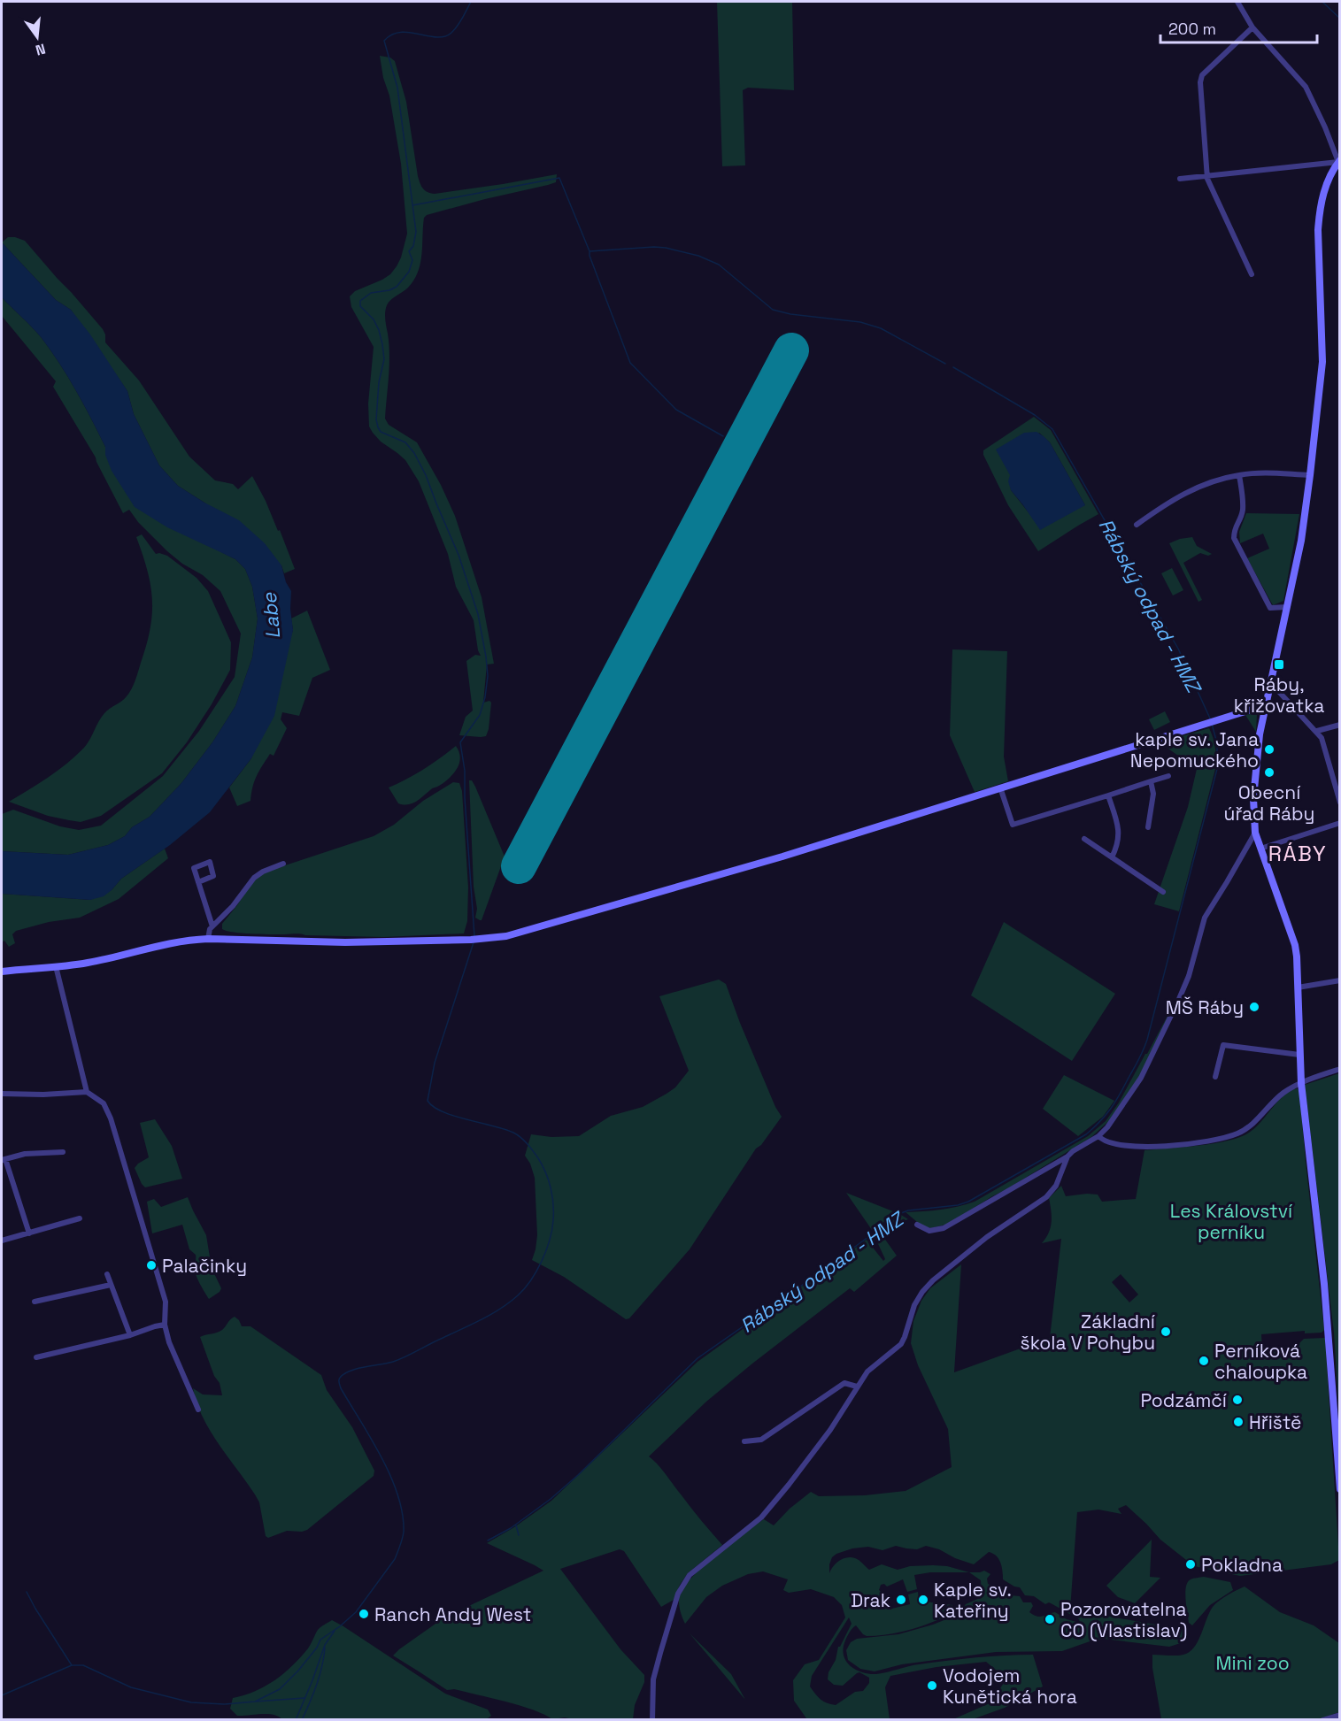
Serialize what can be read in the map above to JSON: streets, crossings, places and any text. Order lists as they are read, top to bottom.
{
  "districts": ["RÁBY"],
  "water": ["Rábský odpad - HMZ", "Labe"],
  "parks": ["Les Království perníku", "Mini zoo"],
  "places": {
    "transit": ["Ráby, křižovatka"],
    "other": [
      "kaple sv. Jana Nepomuckého",
      "Obecní úřad Ráby",
      "MŠ Ráby",
      "Palačinky",
      "Základní škola V Pohybu",
      "Perníková chaloupka",
      "Podzámčí",
      "Hřiště",
      "Pokladna",
      "Drak",
      "Kaple sv. Kateřiny",
      "Ranch Andy West",
      "Pozorovatelna CO (Vlastislav)",
      "Vodojem Kunětická hora"
    ]
  },
  "scale_bar": "200 m",
  "north": "bottom"
}
